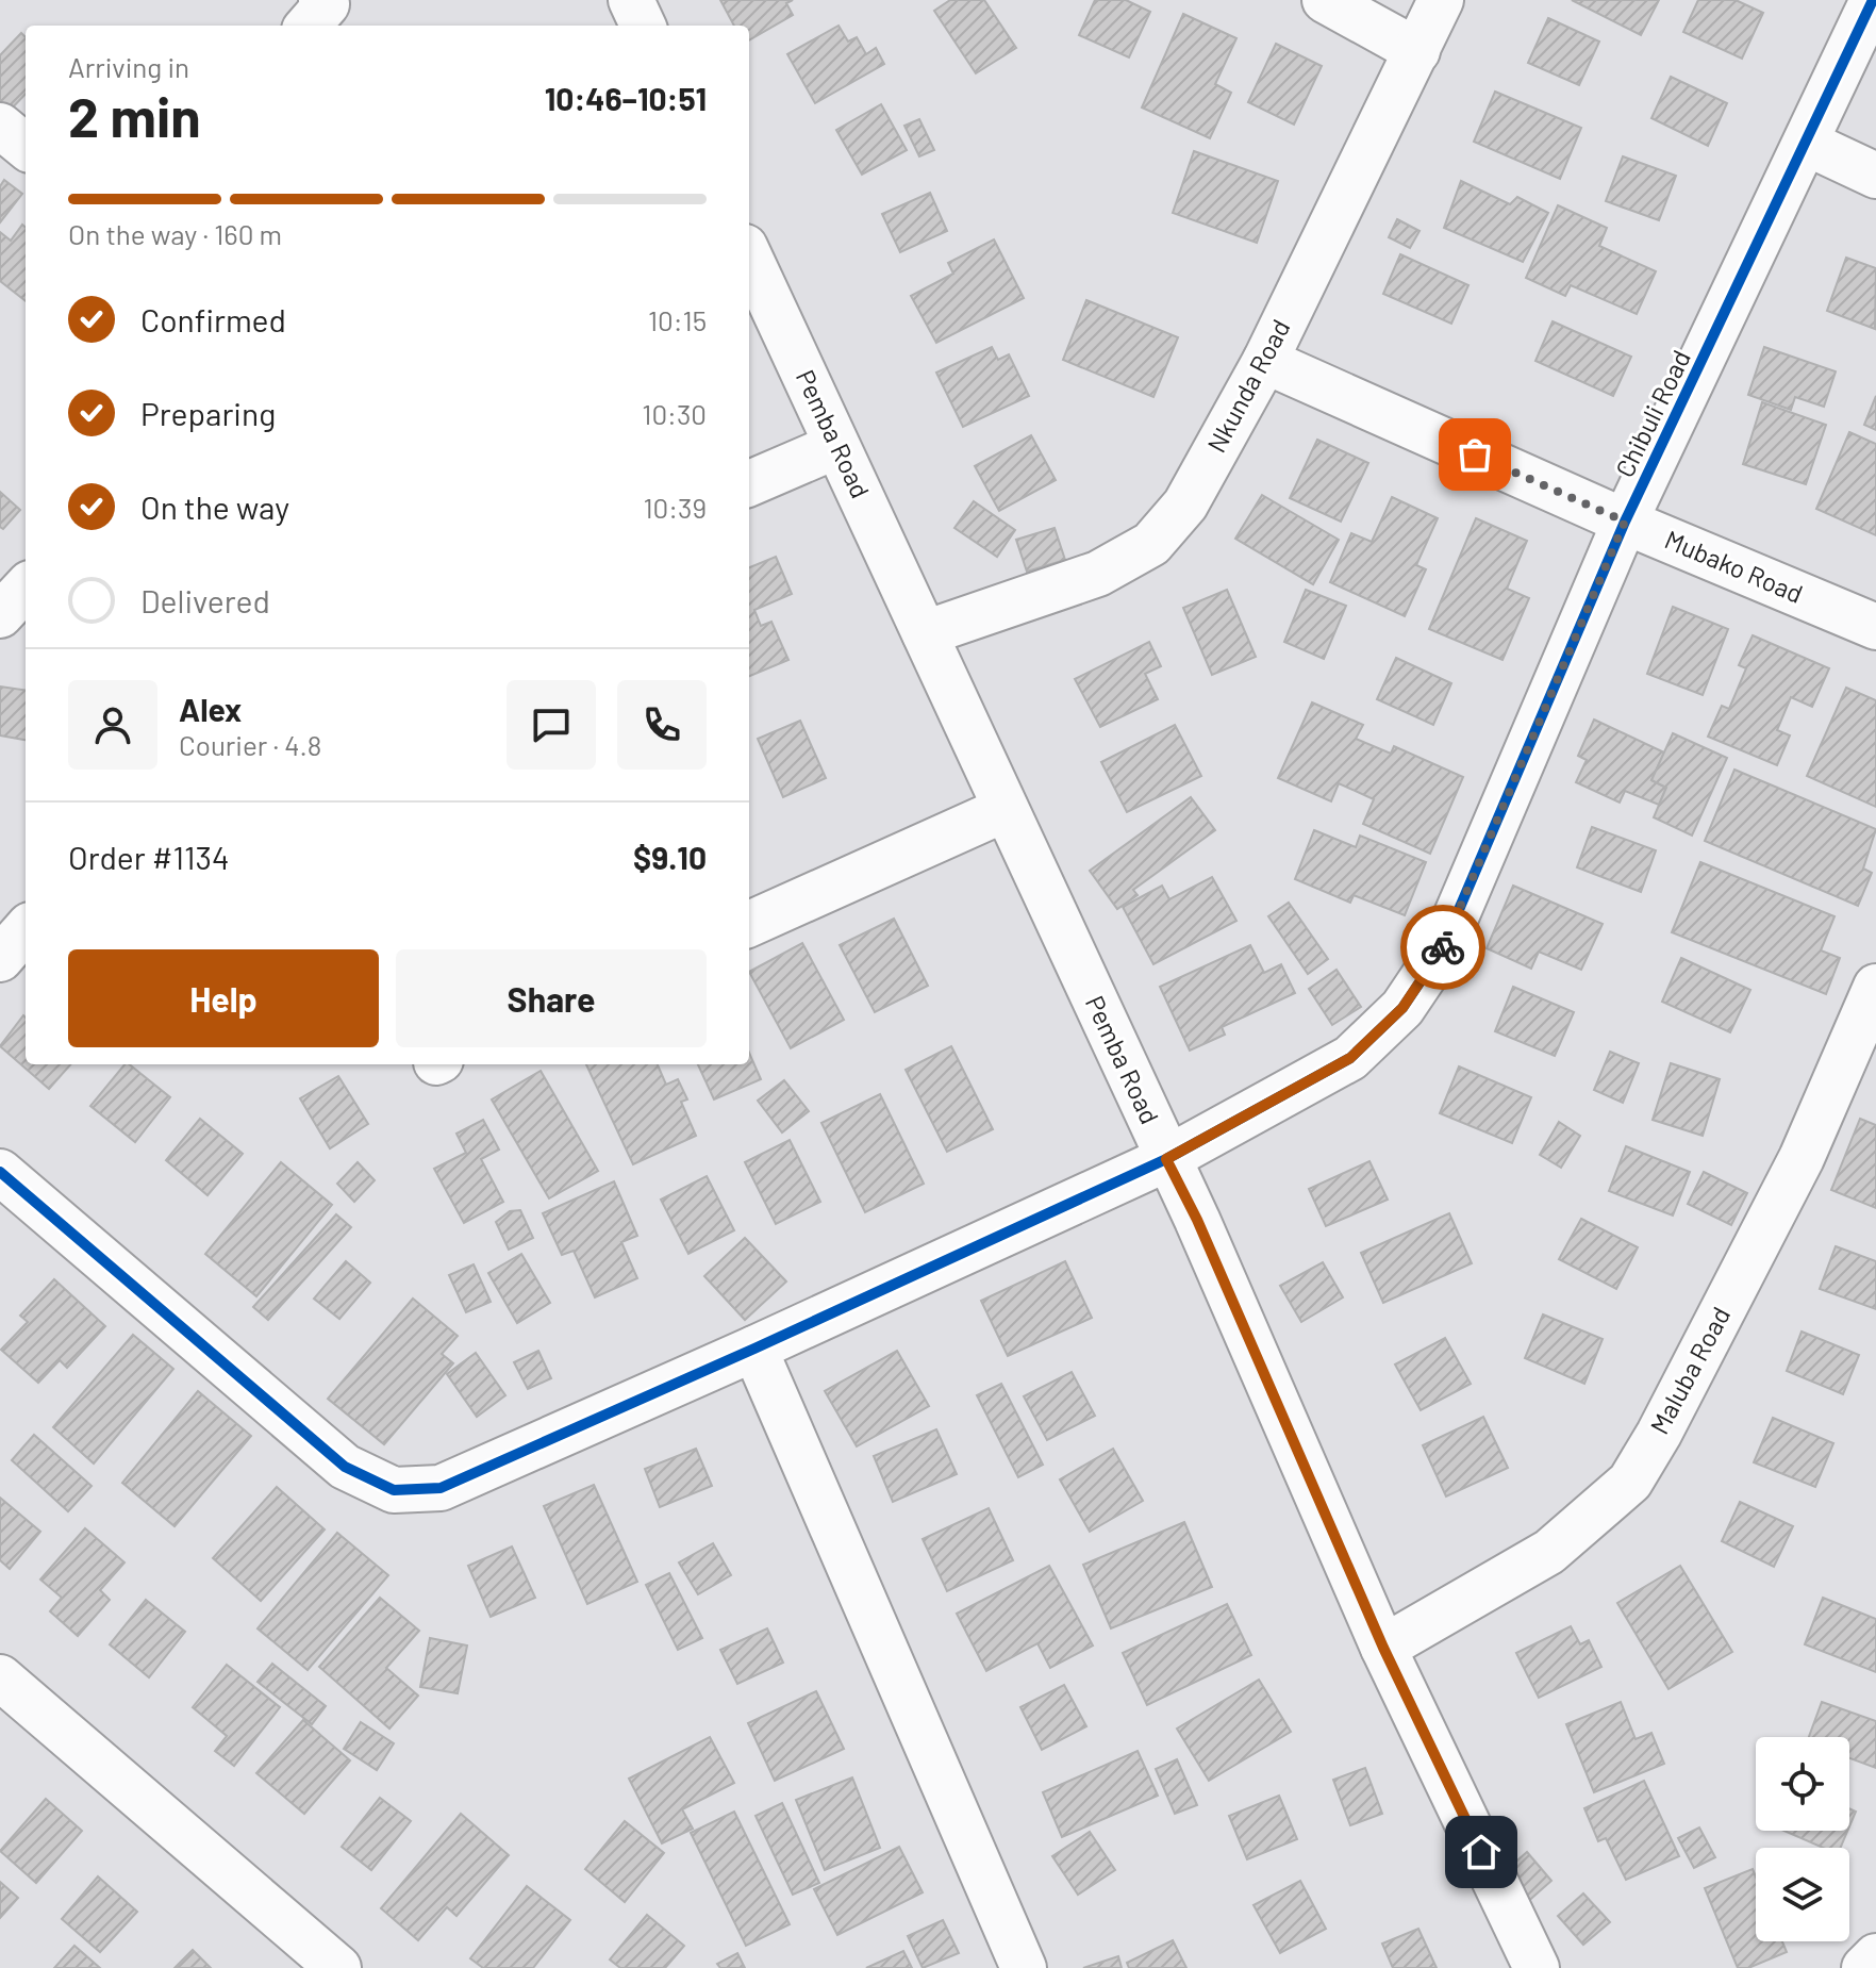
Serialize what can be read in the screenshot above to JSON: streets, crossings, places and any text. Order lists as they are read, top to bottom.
{
  "streets": {
    "street": [
      "Nkunda Road",
      "Chibuli Road",
      "Pemba Road",
      "Mubako Road",
      "Maluba Road"
    ]
  },
  "crossings": [
    ["Nkunda Road", "Pemba Road"],
    ["Nkunda Road", "Mubako Road"],
    ["Chibuli Road", "Pemba Road"],
    ["Chibuli Road", "Mubako Road"],
    ["Pemba Road", "Maluba Road"]
  ],
  "page": {
    "heading": ["2 min", "Arriving in", "10:46–10:51"],
    "panel": [
      "Alex",
      "Courier · 4.8",
      "Order #1134",
      "$9.10"
    ],
    "bar": "On the way · 160 m",
    "list": [
      ["Confirmed", "10:15"],
      ["Preparing", "10:30"],
      ["On the way", "10:39"],
      "Delivered"
    ],
    "buttons": ["Help", "Share"]
  }
}
